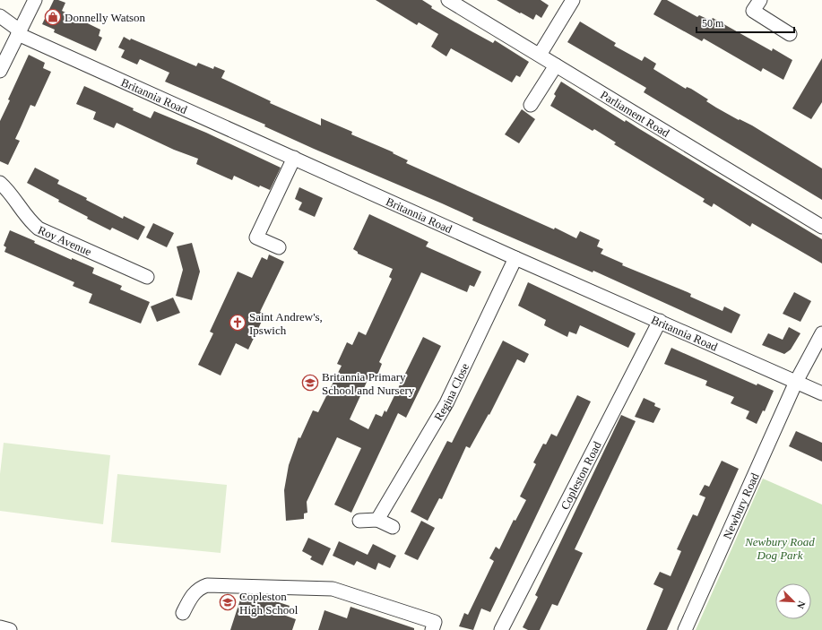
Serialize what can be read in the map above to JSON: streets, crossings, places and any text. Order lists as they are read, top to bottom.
{
  "streets": {
    "street": [
      "Britannia Road",
      "Parliament Road",
      "Roy Avenue",
      "Regina Close",
      "Copleston Road",
      "Newbury Road"
    ]
  },
  "crossings": [
    ["Britannia Road", "Regina Close"],
    ["Britannia Road", "Copleston Road"],
    ["Britannia Road", "Newbury Road"]
  ],
  "parks": ["Newbury Road Dog Park"],
  "places": {
    "shop": ["Donnelly Watson"],
    "church": ["Saint Andrew's, Ipswich"],
    "school or university": ["Britannia Primary School and Nursery", "Copleston High School"]
  },
  "scale_bar": "50 m",
  "north": "bottom right"
}
